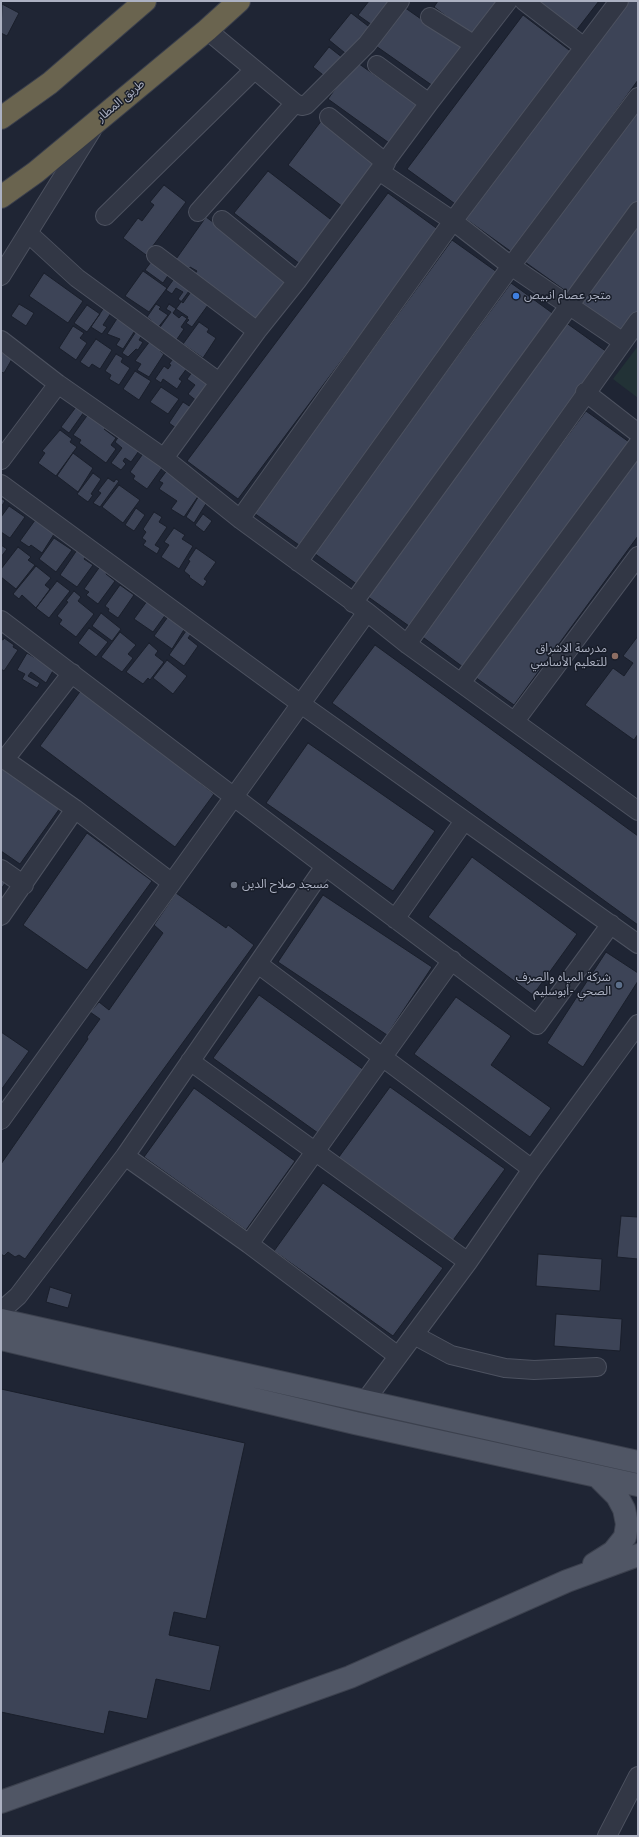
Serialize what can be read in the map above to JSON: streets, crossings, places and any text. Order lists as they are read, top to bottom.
{
  "streets": {
    "highway": ["طريق المطار"]
  },
  "places": [
    "متجر عصام انبيص",
    "مدرسة الاشراق للتعليم الأساسي",
    "مسجد صلاح الدين",
    "شركة المياه والصرف الصحي -أبوسليم"
  ]
}
